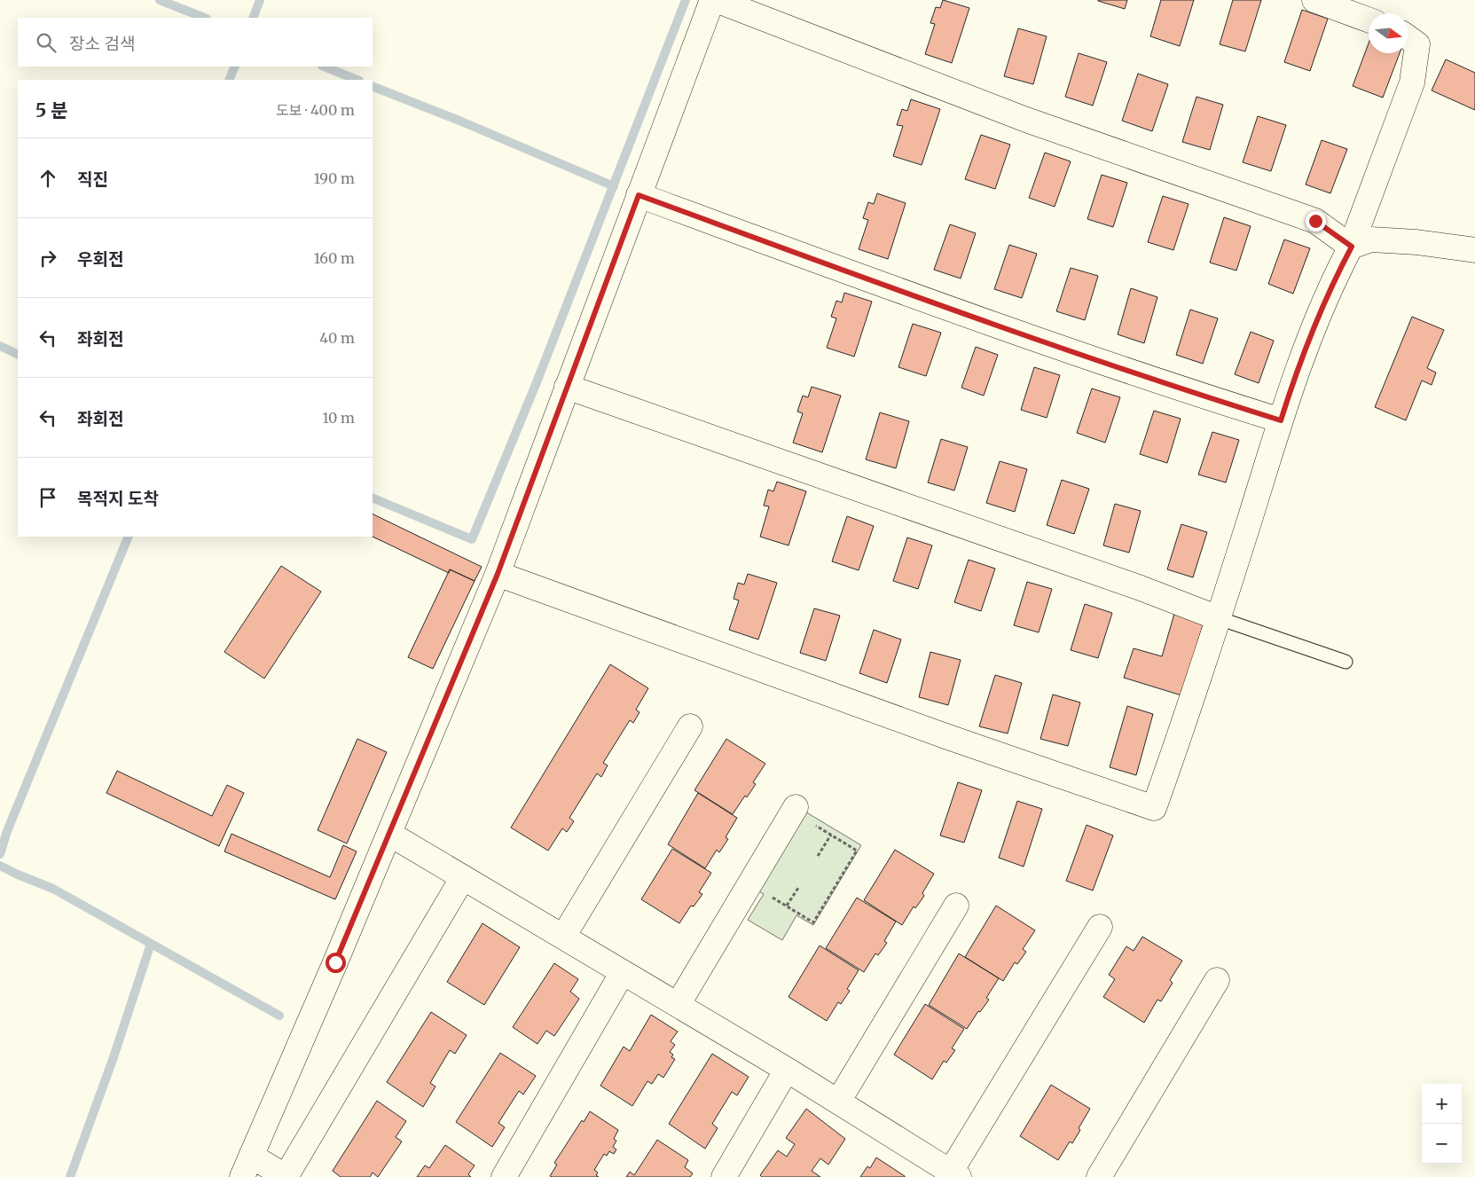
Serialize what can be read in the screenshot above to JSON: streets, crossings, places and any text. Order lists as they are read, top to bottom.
{
  "north": "right",
  "page": {
    "search": "장소 검색",
    "heading": ["5 분", "도보 · 400 m"],
    "list": [
      ["직진", "190 m"],
      ["우회전", "160 m"],
      ["좌회전", "40 m"],
      ["좌회전", "10 m"],
      "목적지 도착"
    ],
    "map_buttons": ["+", "−"]
  }
}
